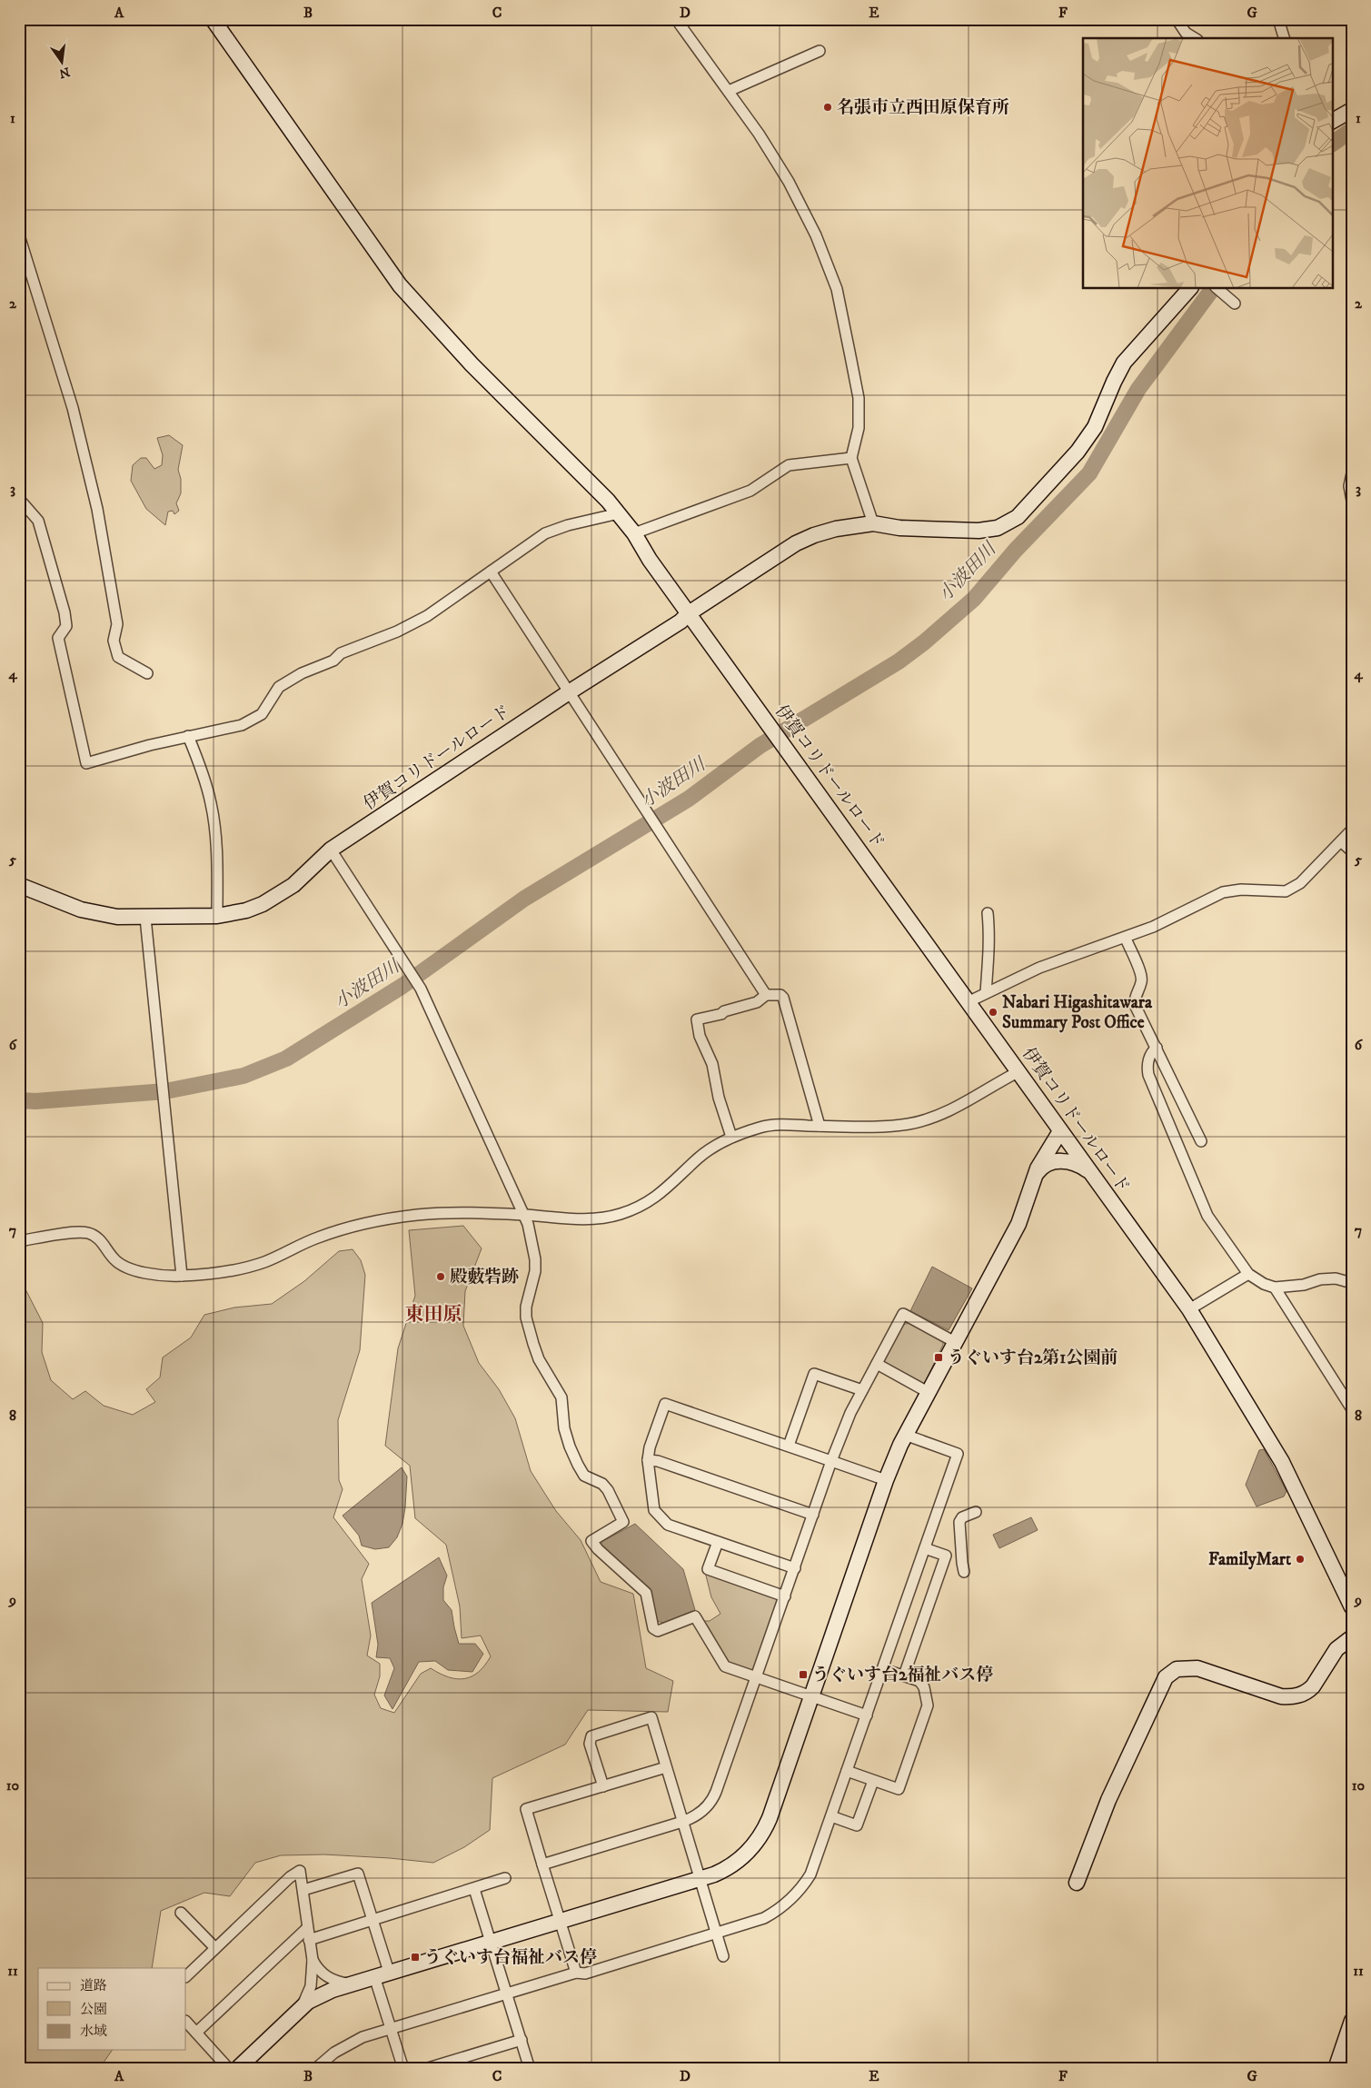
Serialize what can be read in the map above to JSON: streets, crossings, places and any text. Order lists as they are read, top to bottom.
{
  "streets": {
    "street": ["伊賀コリドールロード"]
  },
  "districts": ["東田原"],
  "water": ["小波田川"],
  "places": {
    "other": [
      "名張市立西田原保育所",
      "Nabari Higashitawara Summary Post Office",
      "殿藪砦跡",
      "FamilyMart"
    ],
    "transit": ["うぐいす台2第1公園前", "うぐいす台2福祉バス停", "うぐいす台福祉バス停"]
  },
  "legend": ["道路", "公園", "水域"],
  "north": "bottom",
  "grid": {
    "columns": [
      "A",
      "B",
      "C",
      "D",
      "E",
      "F",
      "G"
    ],
    "rows": [
      "1",
      "2",
      "3",
      "4",
      "5",
      "6",
      "7",
      "8",
      "9",
      "10",
      "11"
    ]
  }
}
